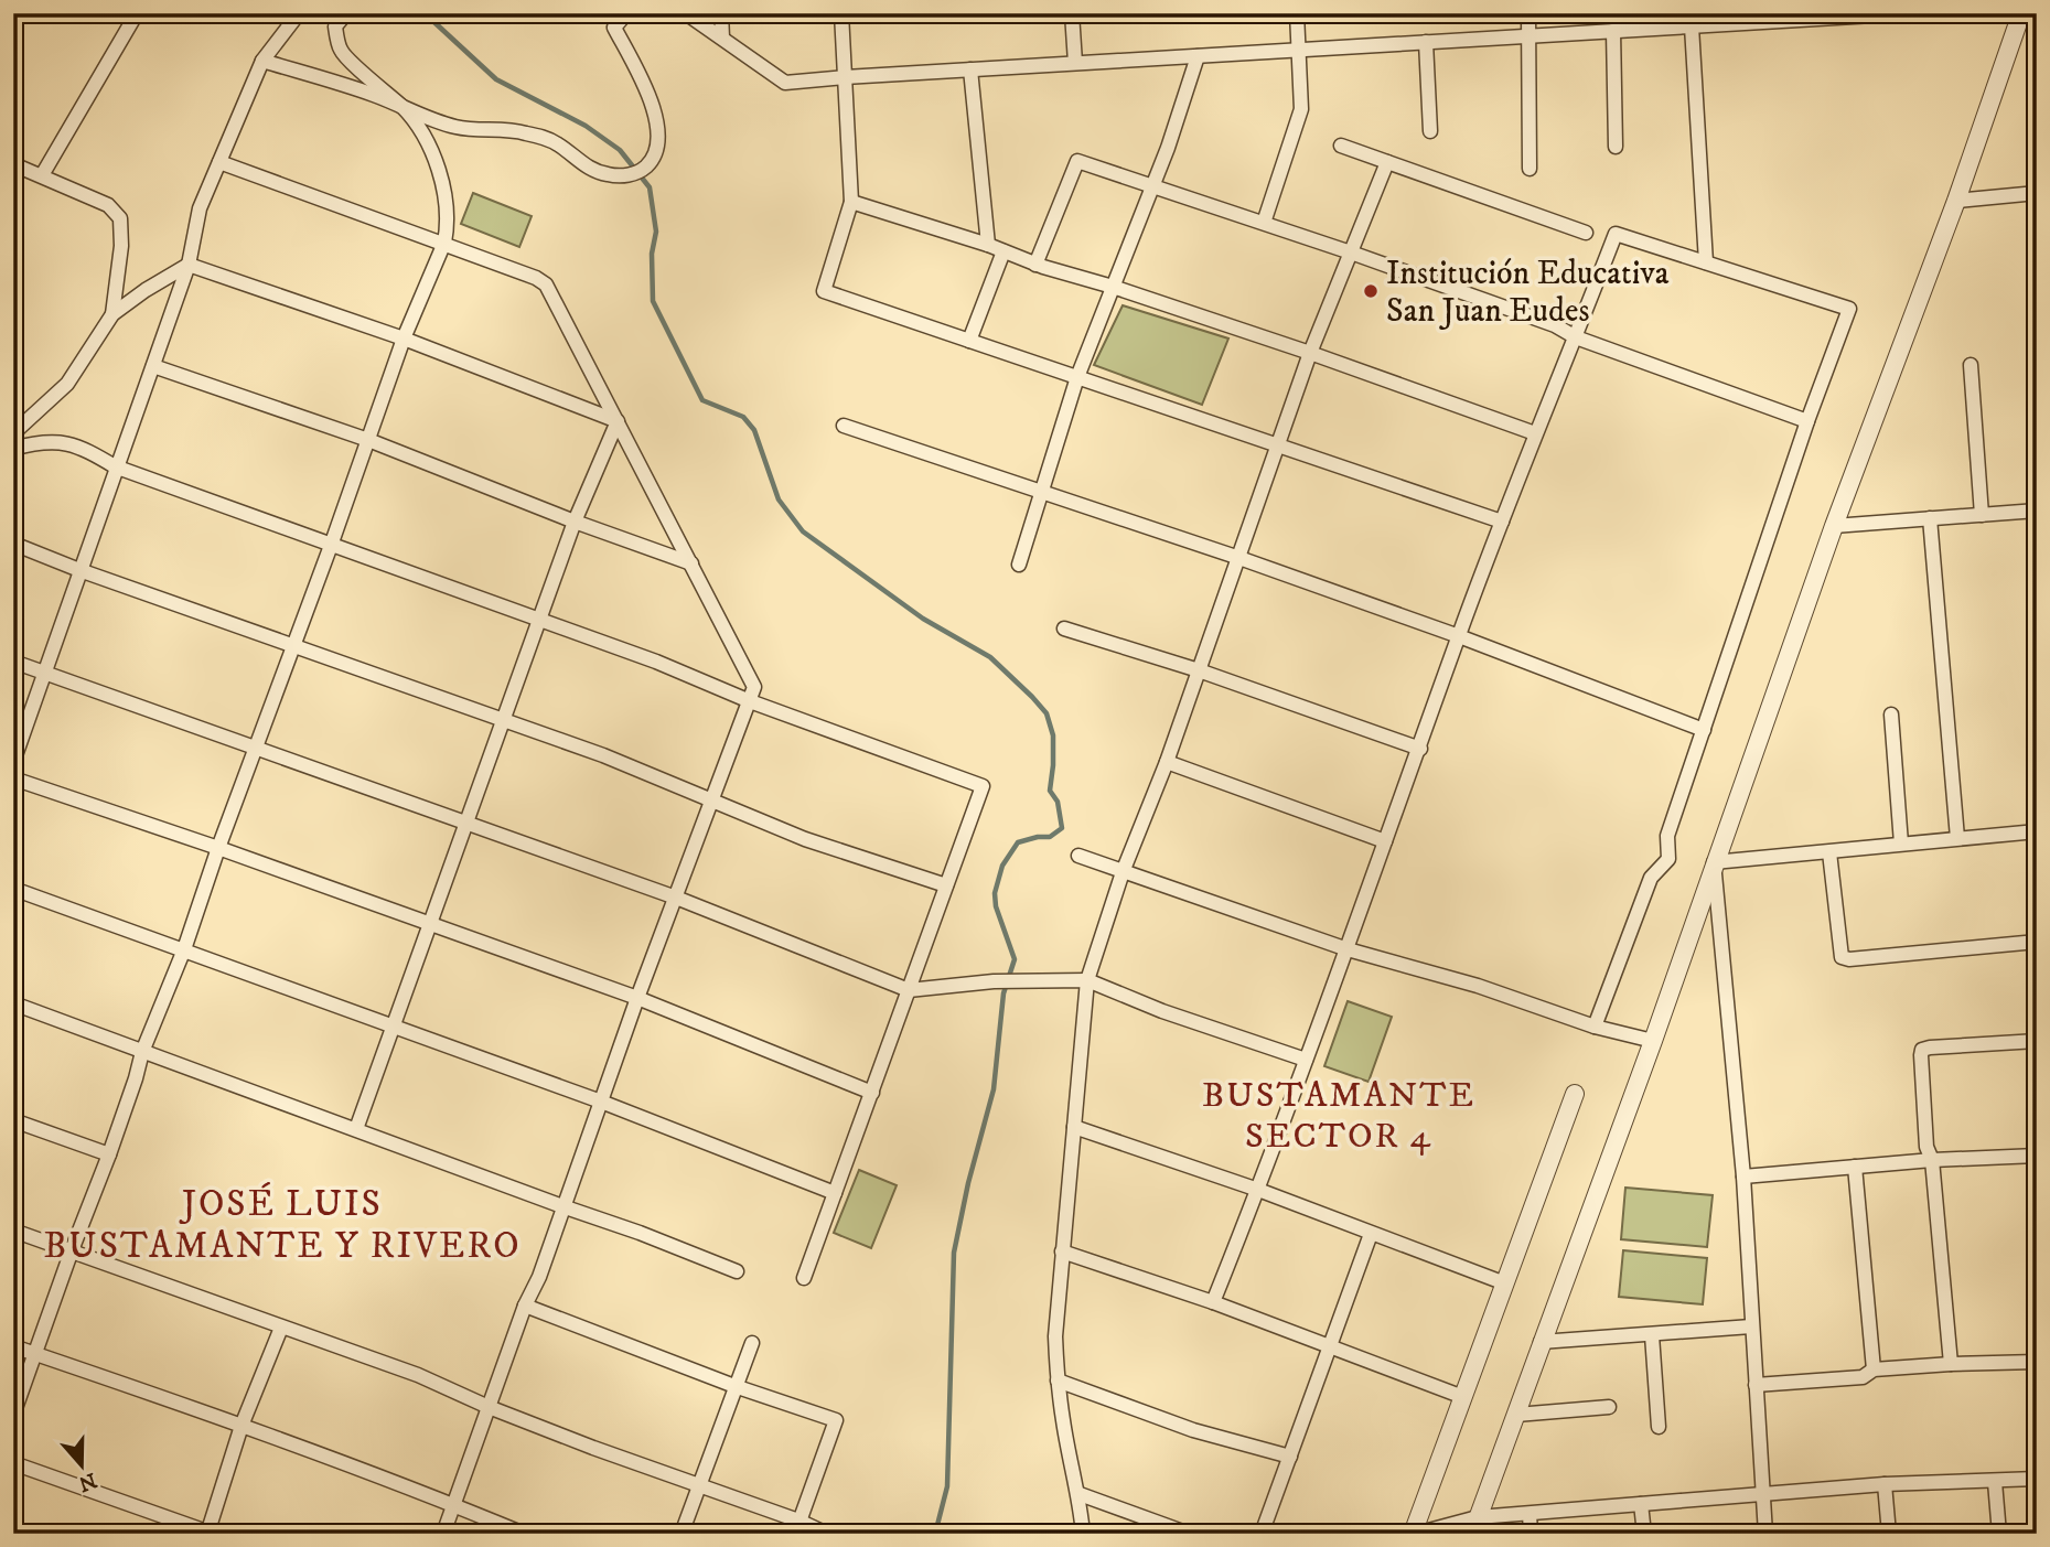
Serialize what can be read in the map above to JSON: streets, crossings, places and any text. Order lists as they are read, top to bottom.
{
  "districts": ["BUSTAMANTE SECTOR 4", "JOSÉ LUIS BUSTAMANTE Y RIVERO"],
  "places": ["Institución Educativa San Juan Eudes"],
  "north": "bottom"
}
